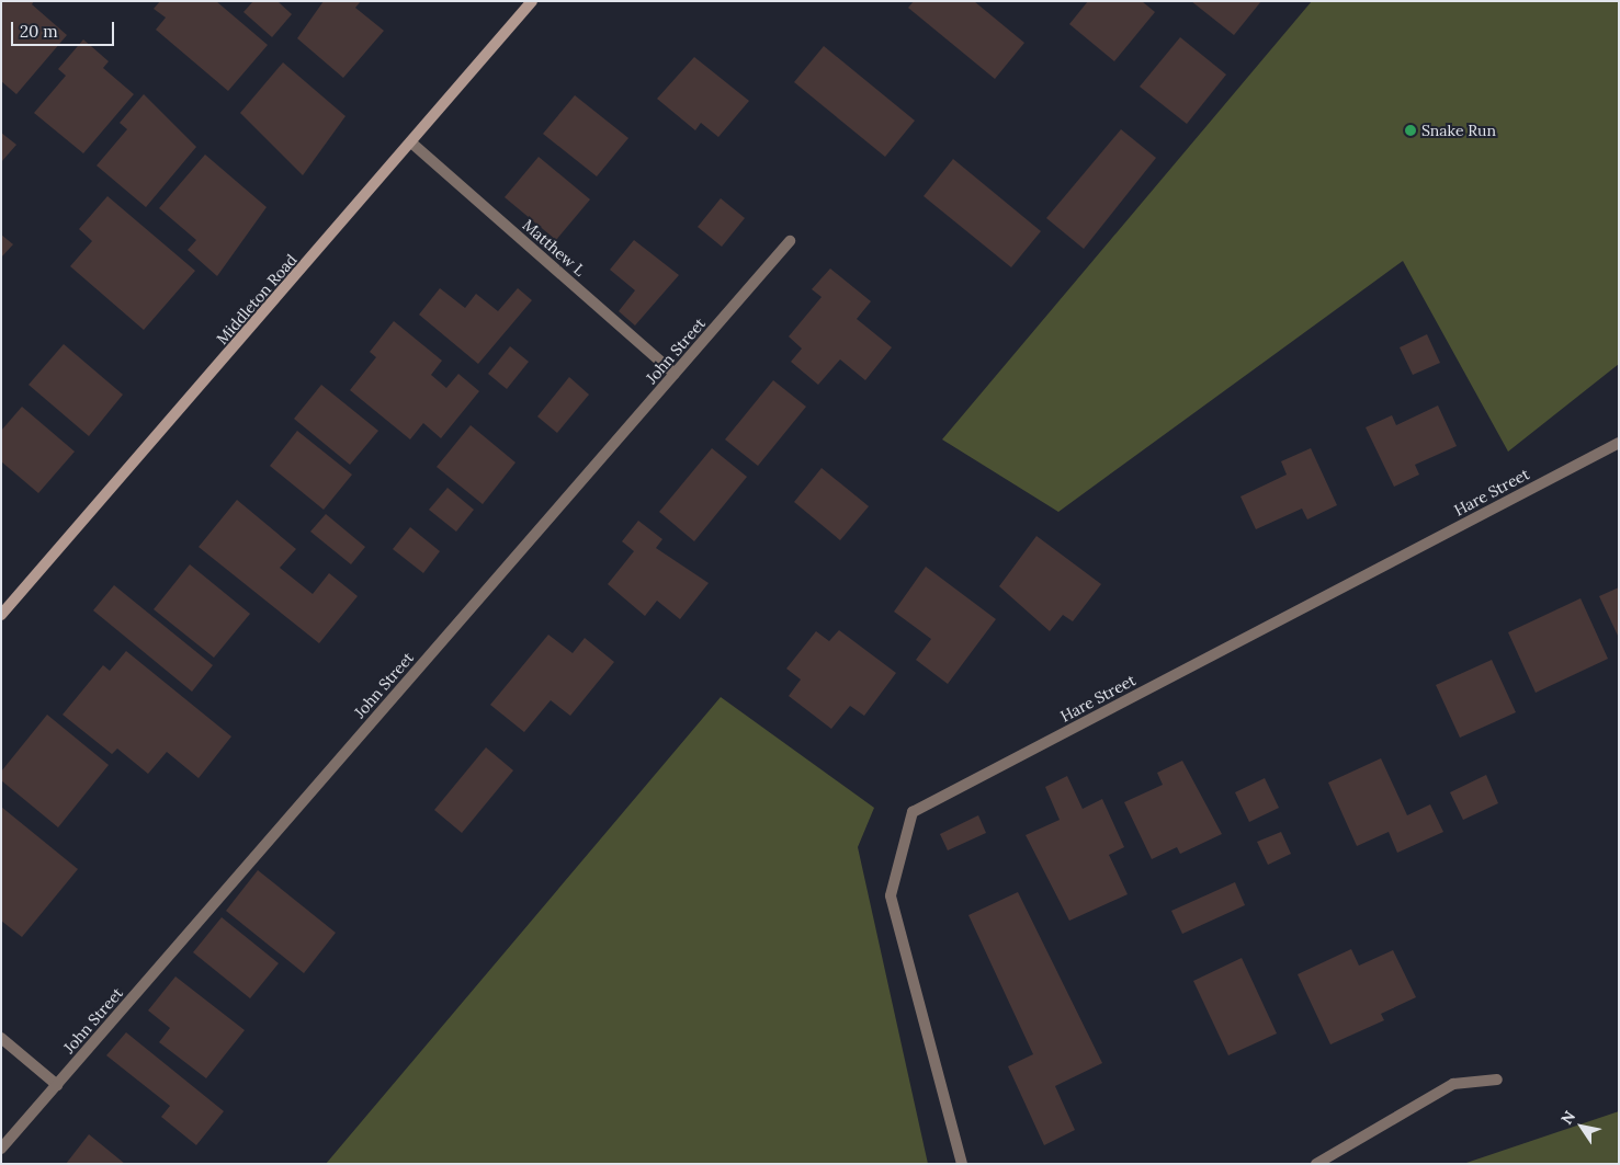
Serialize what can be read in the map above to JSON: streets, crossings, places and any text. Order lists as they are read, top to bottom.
{
  "streets": {
    "main road": ["Middleton Road"],
    "street": ["Matthew L", "John Street", "Hare Street"]
  },
  "crossings": [
    ["Matthew L", "Middleton Road"],
    ["Matthew L", "John Street"]
  ],
  "places": ["Snake Run"],
  "scale_bar": "20 m",
  "north": "top left"
}
